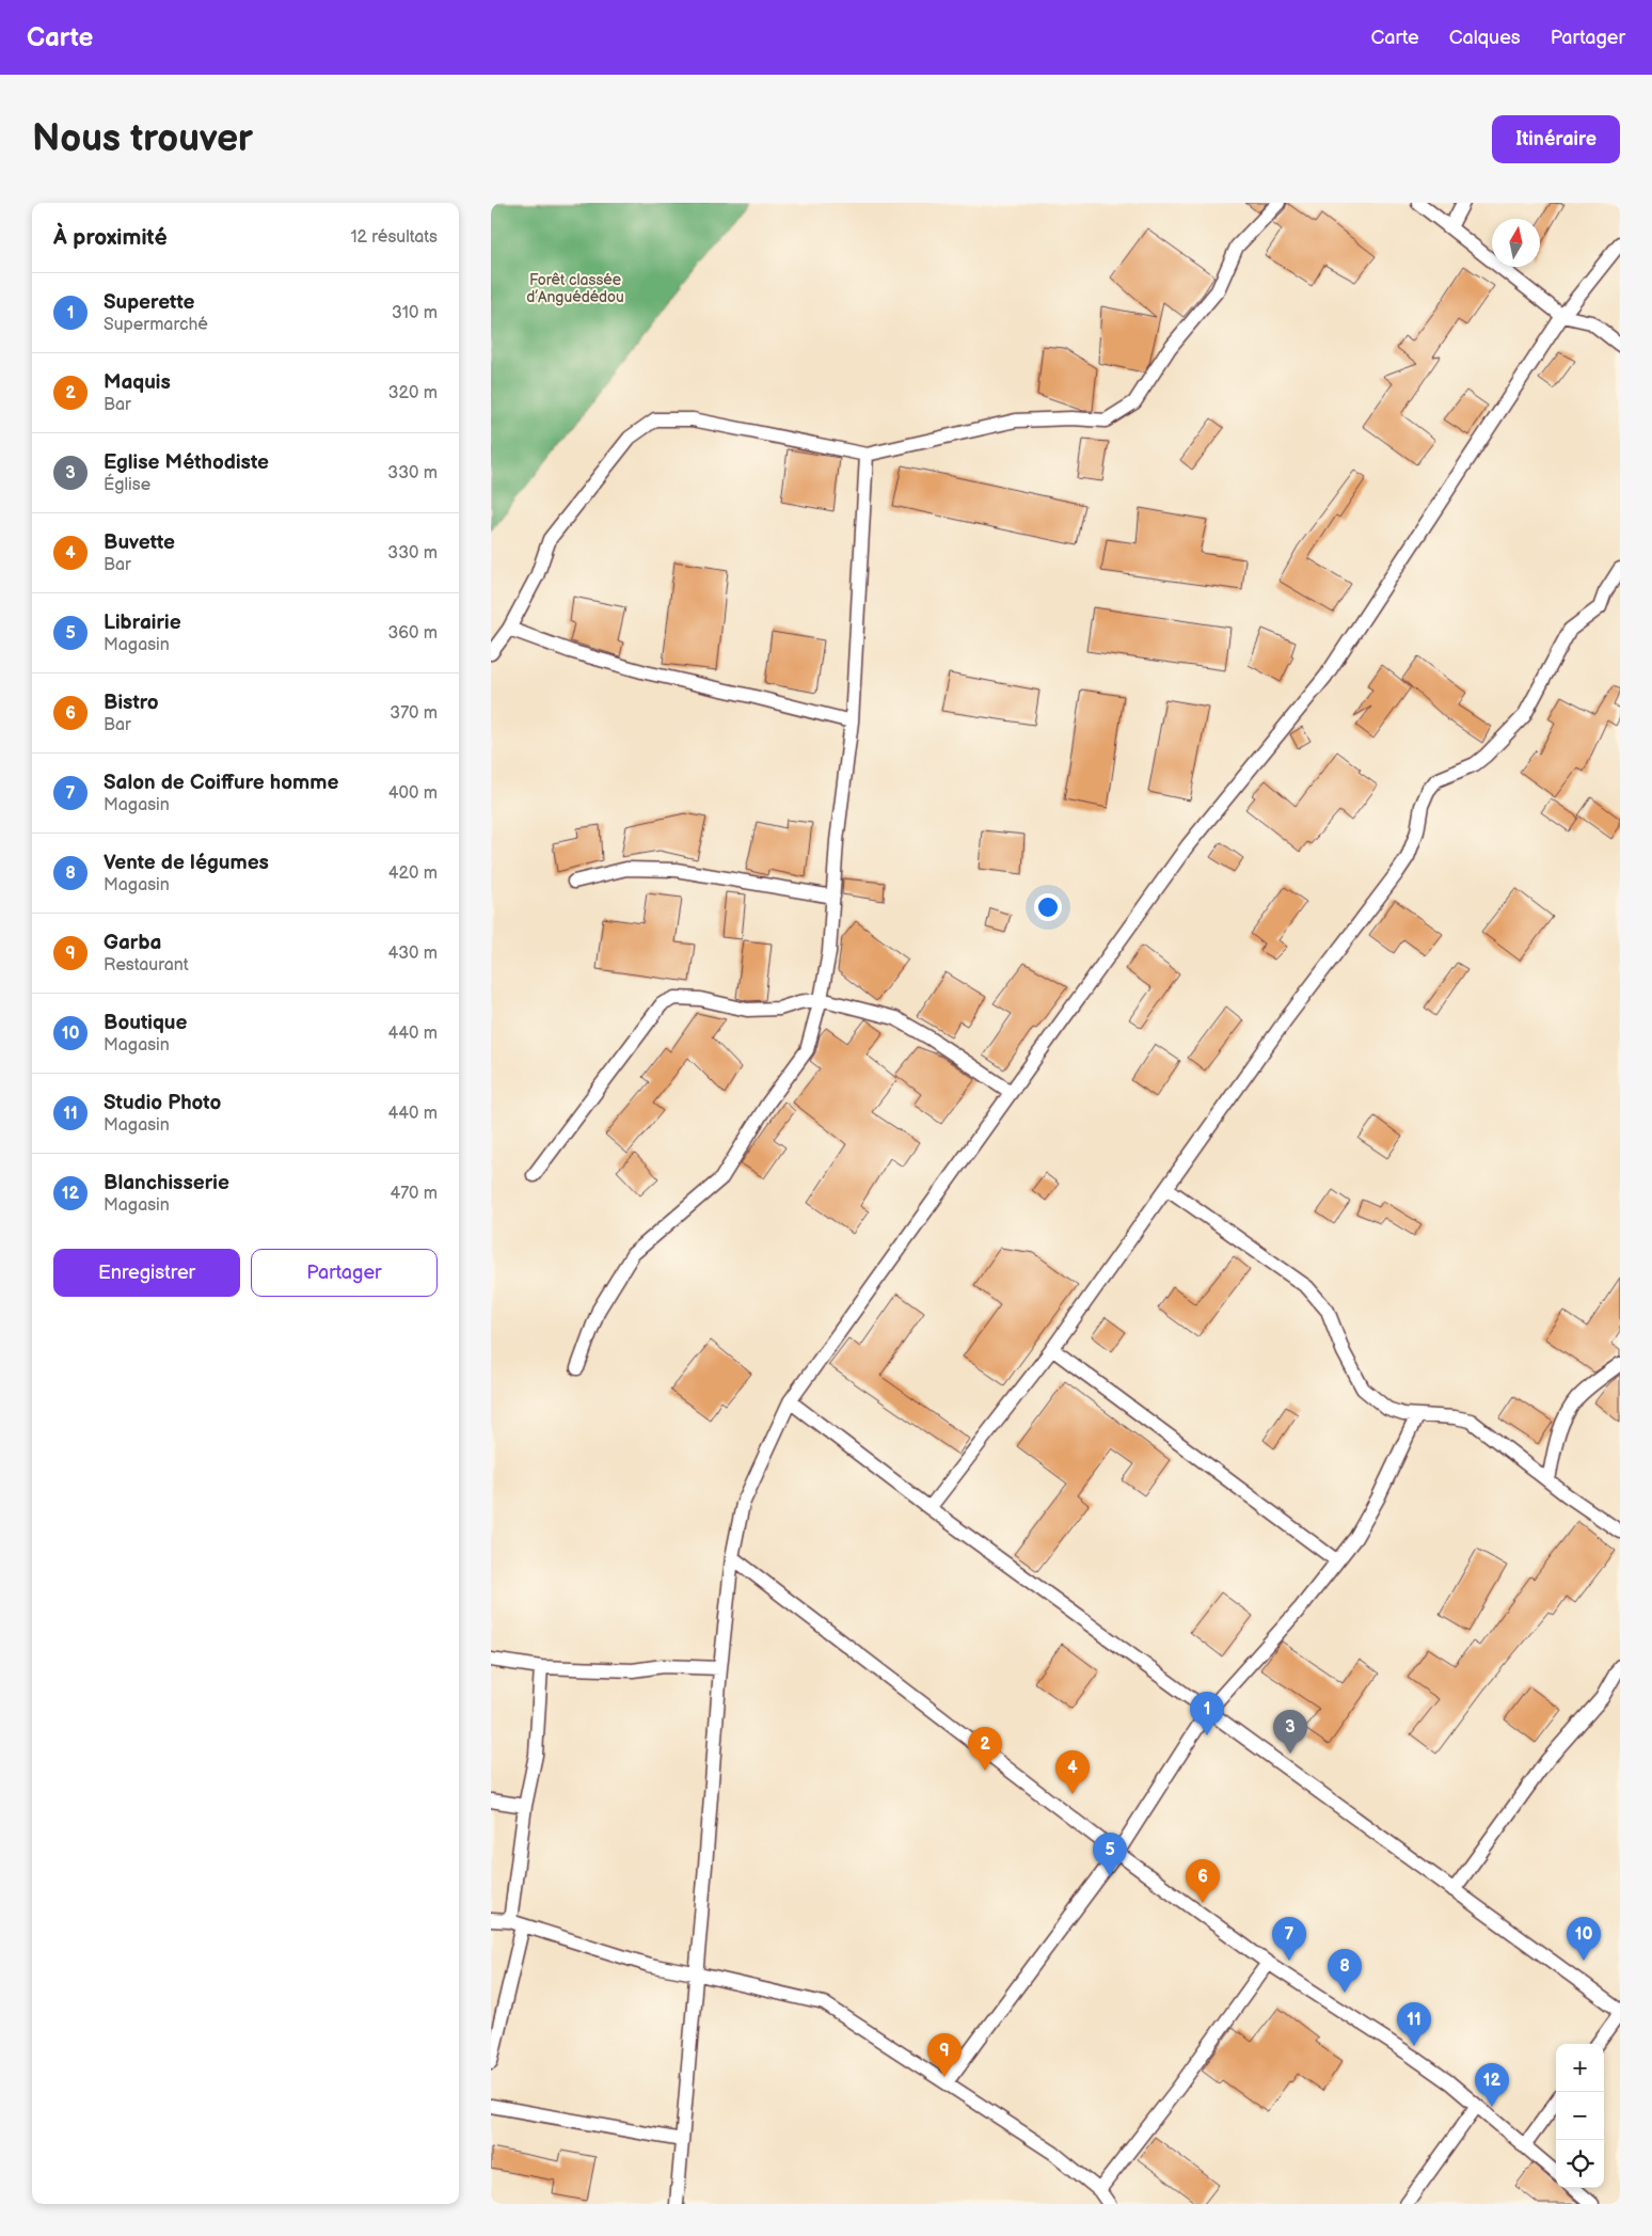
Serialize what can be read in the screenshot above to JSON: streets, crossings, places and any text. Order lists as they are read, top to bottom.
{
  "parks": ["Forêt classée d’Anguédédou"],
  "north": "top",
  "page": {
    "header": "Carte",
    "nav": ["Carte", "Calques", "Partager"],
    "buttons": [
      "Itinéraire",
      ["Enregistrer", "Partager"]
    ],
    "title": "Nous trouver",
    "heading": ["À proximité", "12 résultats"],
    "list": [
      {
        "mark": "1",
        "name": "Superette",
        "note": "Supermarché",
        "value": "310 m"
      },
      {
        "mark": "2",
        "name": "Maquis",
        "note": "Bar",
        "value": "320 m"
      },
      {
        "mark": "3",
        "name": "Eglise Méthodiste",
        "note": "Église",
        "value": "330 m"
      },
      {
        "mark": "4",
        "name": "Buvette",
        "note": "Bar",
        "value": "330 m"
      },
      {
        "mark": "5",
        "name": "Librairie",
        "note": "Magasin",
        "value": "360 m"
      },
      {
        "mark": "6",
        "name": "Bistro",
        "note": "Bar",
        "value": "370 m"
      },
      {
        "mark": "7",
        "name": "Salon de Coiffure homme",
        "note": "Magasin",
        "value": "400 m"
      },
      {
        "mark": "8",
        "name": "Vente de légumes",
        "note": "Magasin",
        "value": "420 m"
      },
      {
        "mark": "9",
        "name": "Garba",
        "note": "Restaurant",
        "value": "430 m"
      },
      {
        "mark": "10",
        "name": "Boutique",
        "note": "Magasin",
        "value": "440 m"
      },
      {
        "mark": "11",
        "name": "Studio Photo",
        "note": "Magasin",
        "value": "440 m"
      },
      {
        "mark": "12",
        "name": "Blanchisserie",
        "note": "Magasin",
        "value": "470 m"
      }
    ],
    "pins": [
      "1",
      "3",
      "2",
      "4",
      "5",
      "6",
      "7",
      "10",
      "8",
      "11",
      "9",
      "12"
    ],
    "map_buttons": ["+", "−"]
  }
}
